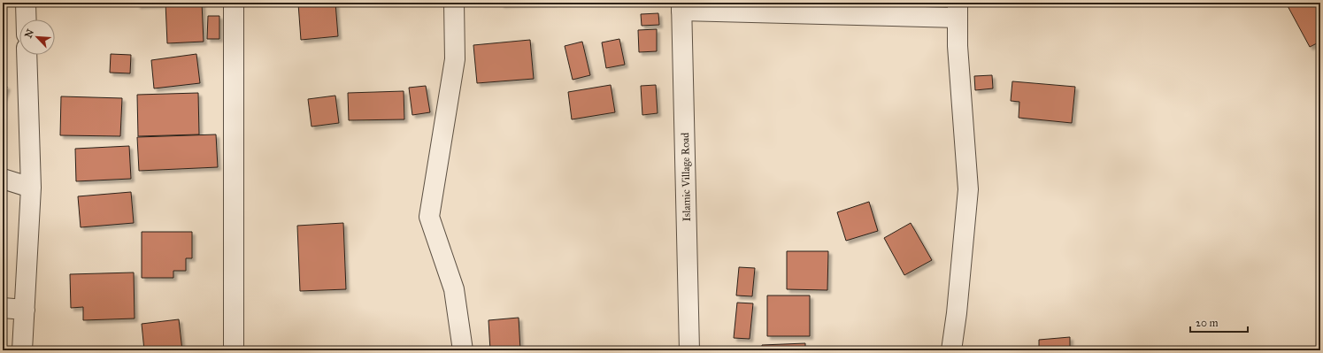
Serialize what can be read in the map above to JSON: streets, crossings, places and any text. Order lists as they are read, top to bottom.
{
  "streets": {
    "street": ["Islamic Village Road"]
  },
  "scale_bar": "20 m",
  "north": "top left"
}
